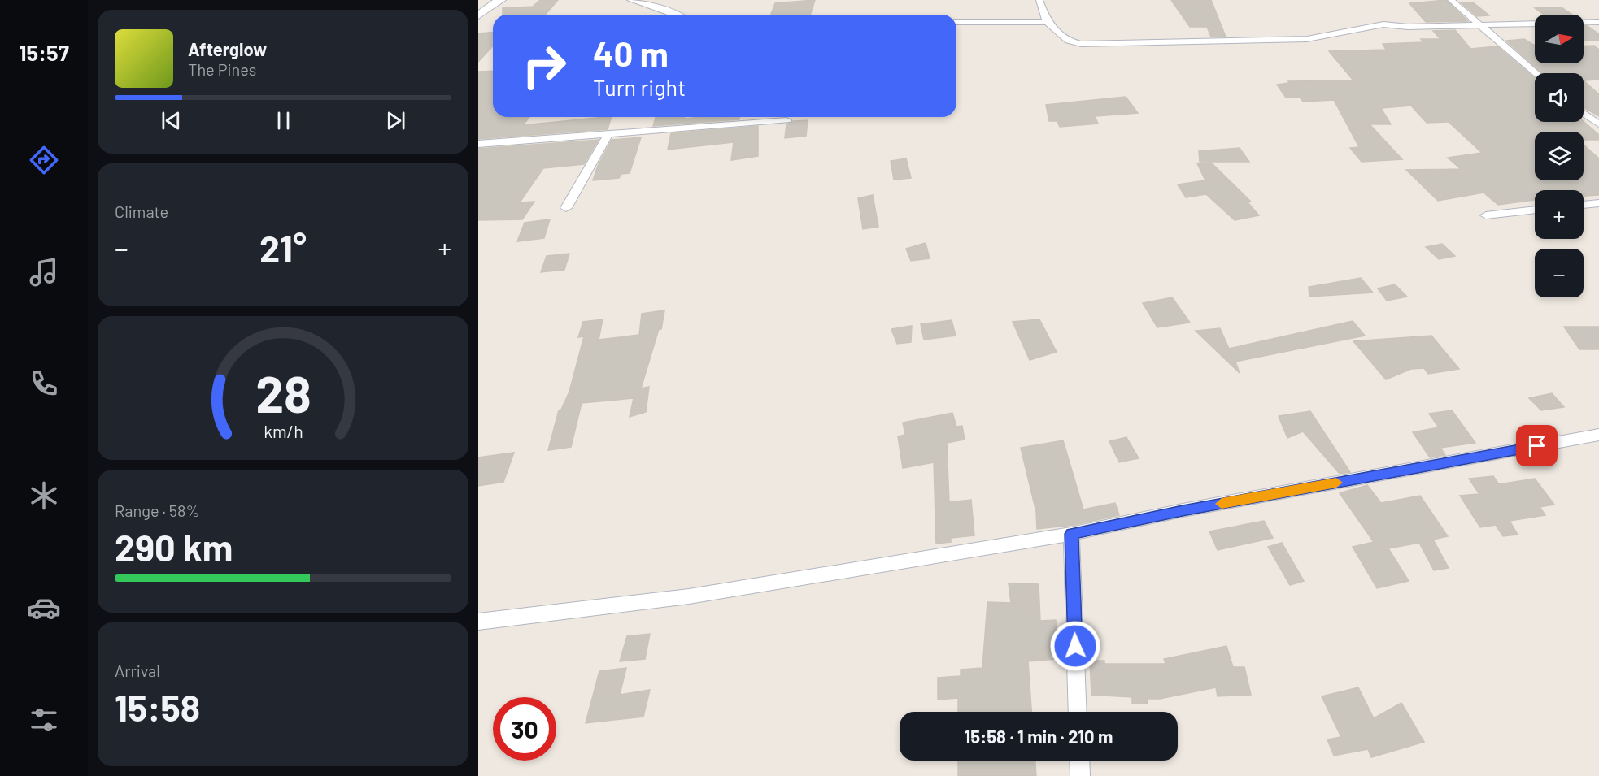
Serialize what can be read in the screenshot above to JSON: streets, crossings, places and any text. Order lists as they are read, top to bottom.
{
  "north": "right",
  "page": {
    "tabs": "15:57",
    "map_buttons": ["+", "−"],
    "turn": ["40 m", "Turn right"],
    "song": ["Afterglow", "The Pines"],
    "tile": [
      "Climate",
      ["Range · 58%", "290 km"],
      ["Arrival", "15:58"]
    ],
    "heat": ["−", "21°", "+"],
    "limit": "30",
    "trip": "15:58 · 1 min · 210 m",
    "gauge": ["28", "km/h"]
  }
}
